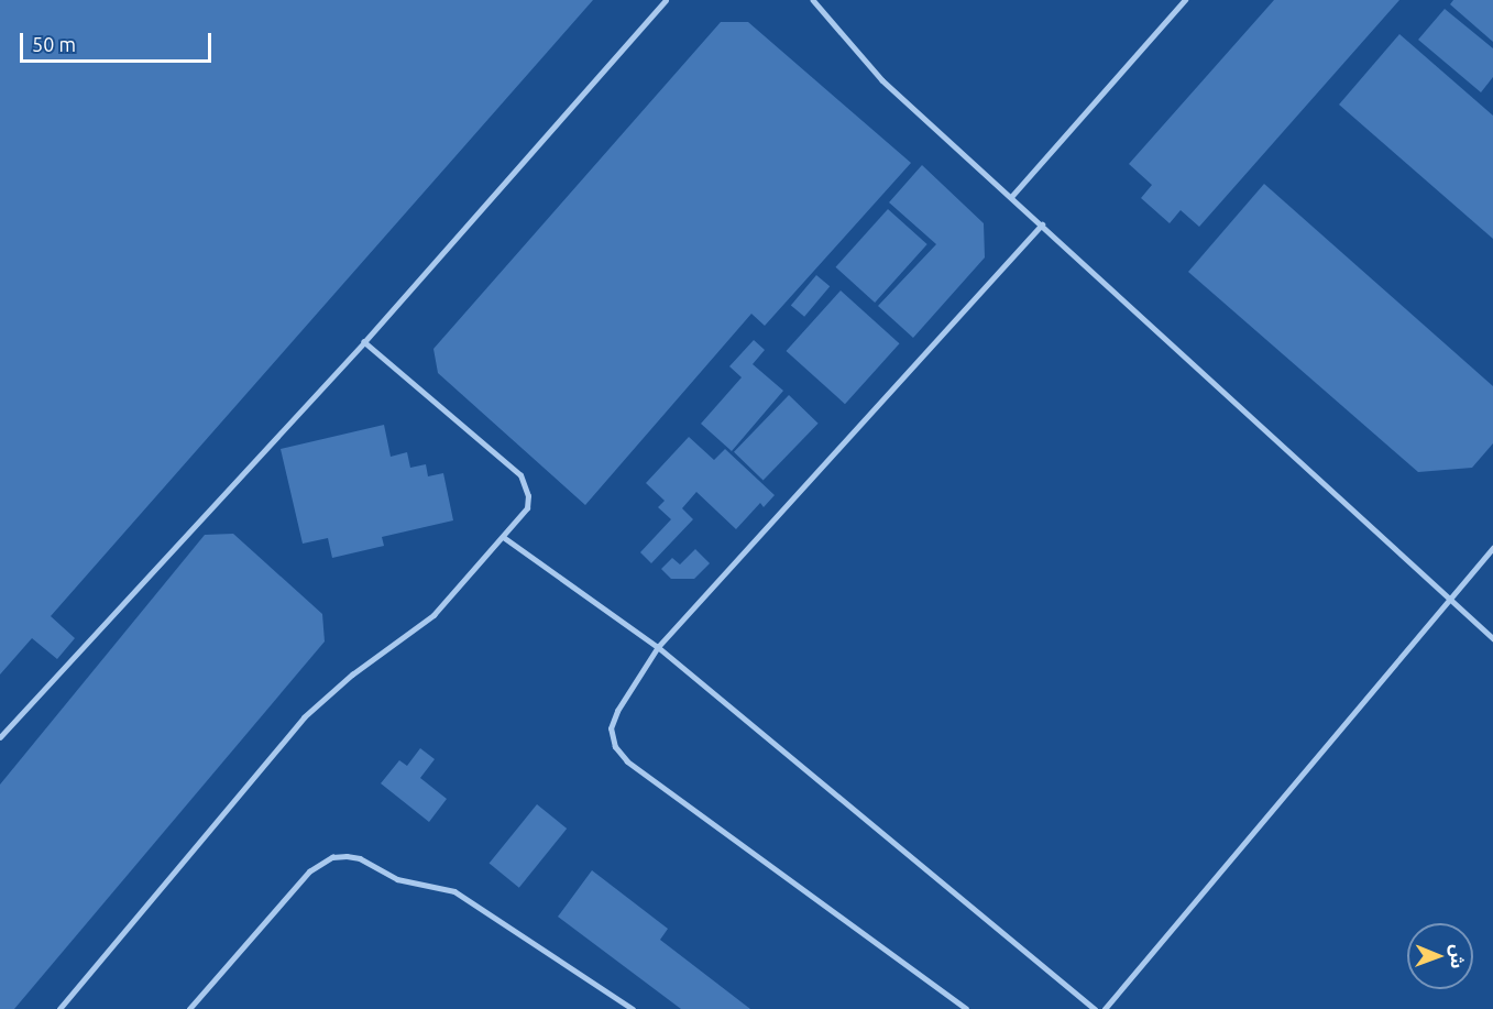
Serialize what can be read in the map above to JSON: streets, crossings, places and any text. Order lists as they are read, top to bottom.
{
  "scale_bar": "50 m",
  "north": "right"
}
